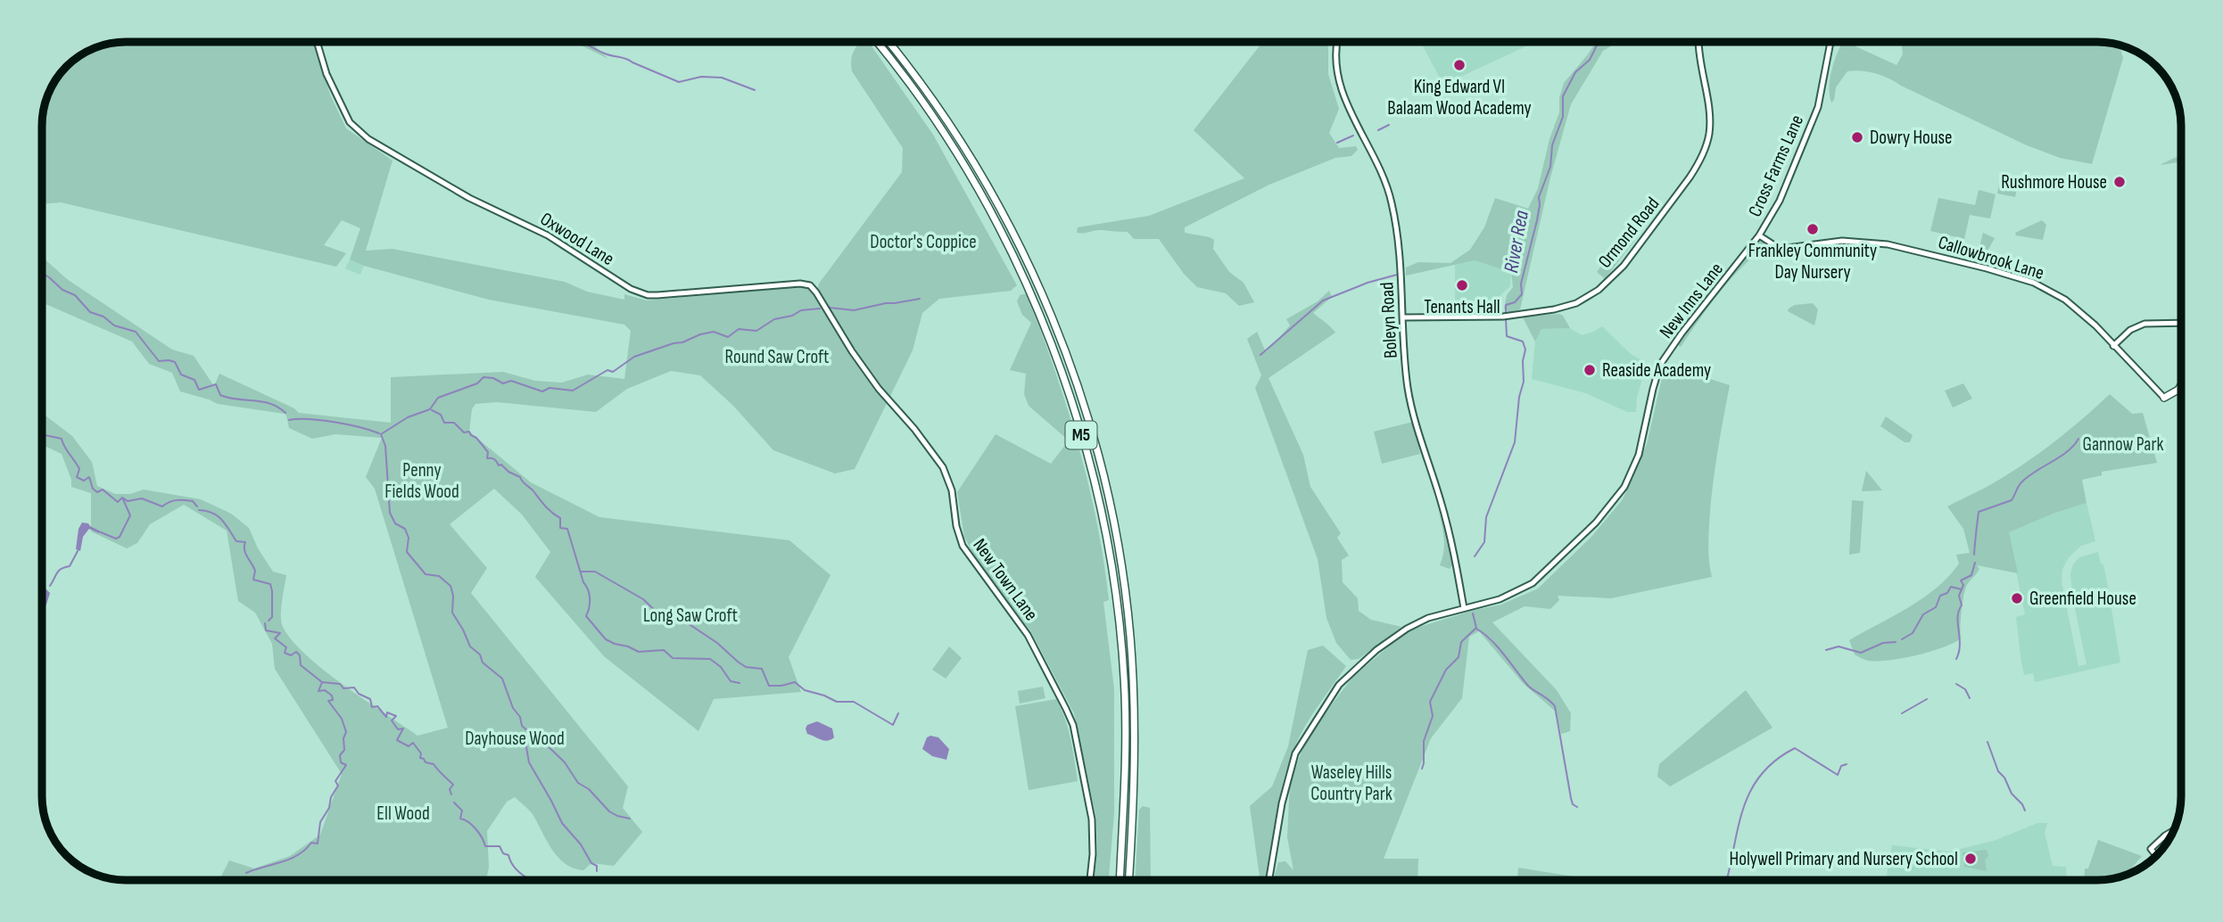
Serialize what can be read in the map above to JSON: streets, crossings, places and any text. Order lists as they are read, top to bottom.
{
  "streets": {
    "highway": ["M5"],
    "street": [
      "Cross Farms Lane",
      "Ormond Road",
      "Oxwood Lane",
      "Callowbrook Lane",
      "New Inns Lane",
      "Boleyn Road",
      "New Town Lane"
    ]
  },
  "crossings": [
    ["Cross Farms Lane", "Callowbrook Lane"],
    ["Cross Farms Lane", "New Inns Lane"],
    ["Ormond Road", "Boleyn Road"],
    ["Oxwood Lane", "New Town Lane"],
    ["Callowbrook Lane", "New Inns Lane"],
    ["New Inns Lane", "Boleyn Road"]
  ],
  "water": ["River Rea"],
  "parks": [
    "Doctor's Coppice",
    "Round Saw Croft",
    "Gannow Park",
    "Penny Fields Wood",
    "Long Saw Croft",
    "Dayhouse Wood",
    "Waseley Hills Country Park",
    "Ell Wood"
  ],
  "places": [
    "King Edward VI Balaam Wood Academy",
    "Dowry House",
    "Rushmore House",
    "Frankley Community Day Nursery",
    "Tenants Hall",
    "Reaside Academy",
    "Greenfield House",
    "Holywell Primary and Nursery School"
  ]
}
